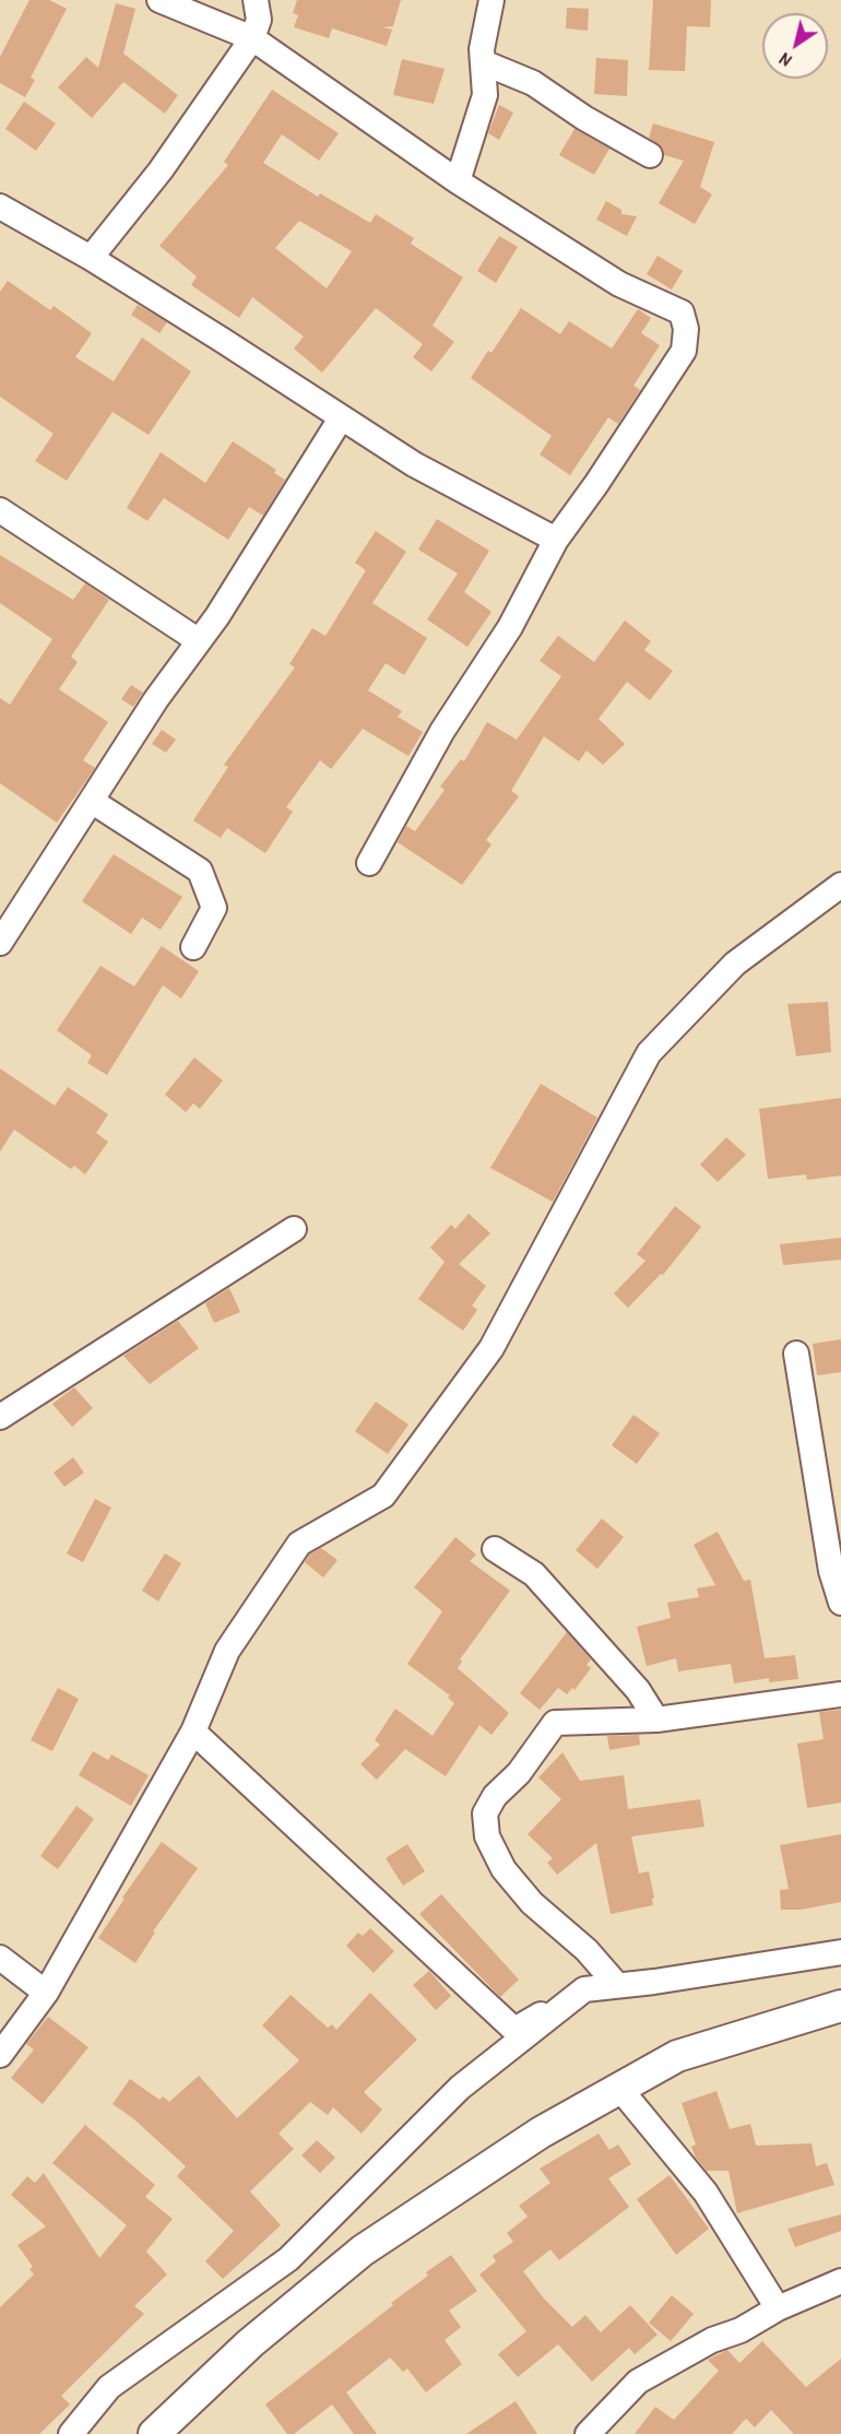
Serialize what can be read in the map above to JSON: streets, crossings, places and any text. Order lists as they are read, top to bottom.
{
  "north": "bottom left"
}
